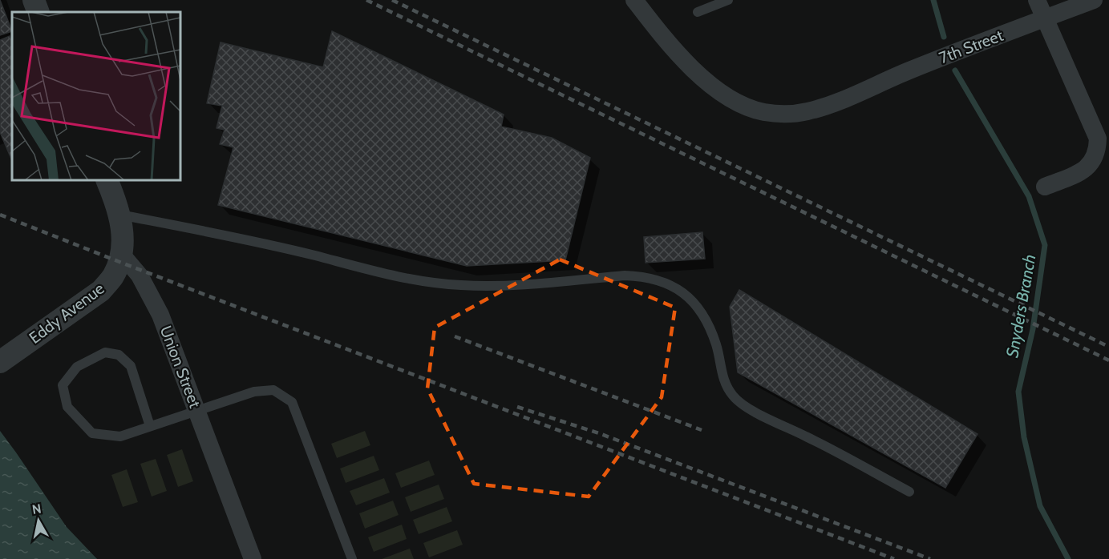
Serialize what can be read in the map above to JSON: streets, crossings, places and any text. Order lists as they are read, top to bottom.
{
  "streets": {
    "street": ["7th Street", "Eddy Avenue", "Union Street"]
  },
  "crossings": [
    ["Eddy Avenue", "Union Street"]
  ],
  "water": ["Snyders Branch"],
  "north": "top"
}
